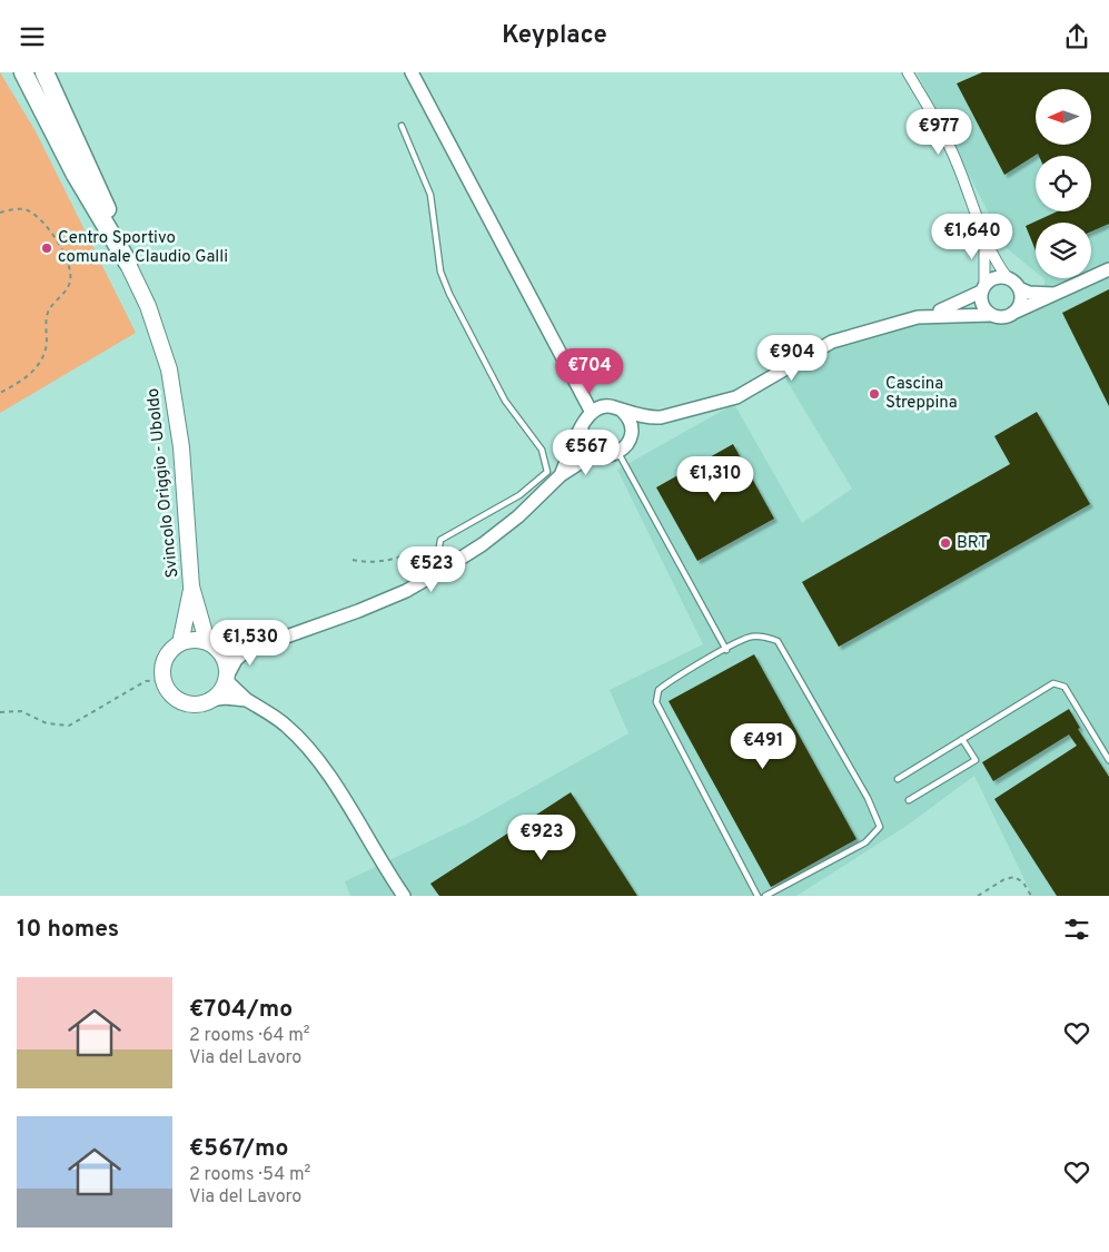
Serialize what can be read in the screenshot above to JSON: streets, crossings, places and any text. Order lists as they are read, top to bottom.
{
  "streets": {
    "main road": ["Svincolo Origgio - Uboldo"]
  },
  "places": ["Centro Sportivo comunale Claudio Galli", "Cascina Streppina", "BRT"],
  "north": "left",
  "page": {
    "header": "Keyplace",
    "price": [
      "€977",
      "€1,640",
      "€904",
      "€704",
      "€567",
      "€1,310",
      "€523",
      "€1,530",
      "€491",
      "€923"
    ],
    "heading": "10 homes",
    "list": [
      {
        "name": "€704/mo",
        "note": "2 rooms · 64 m² · Via del Lavoro"
      },
      {
        "name": "€567/mo",
        "note": "2 rooms · 54 m² · Via del Lavoro"
      }
    ]
  }
}
